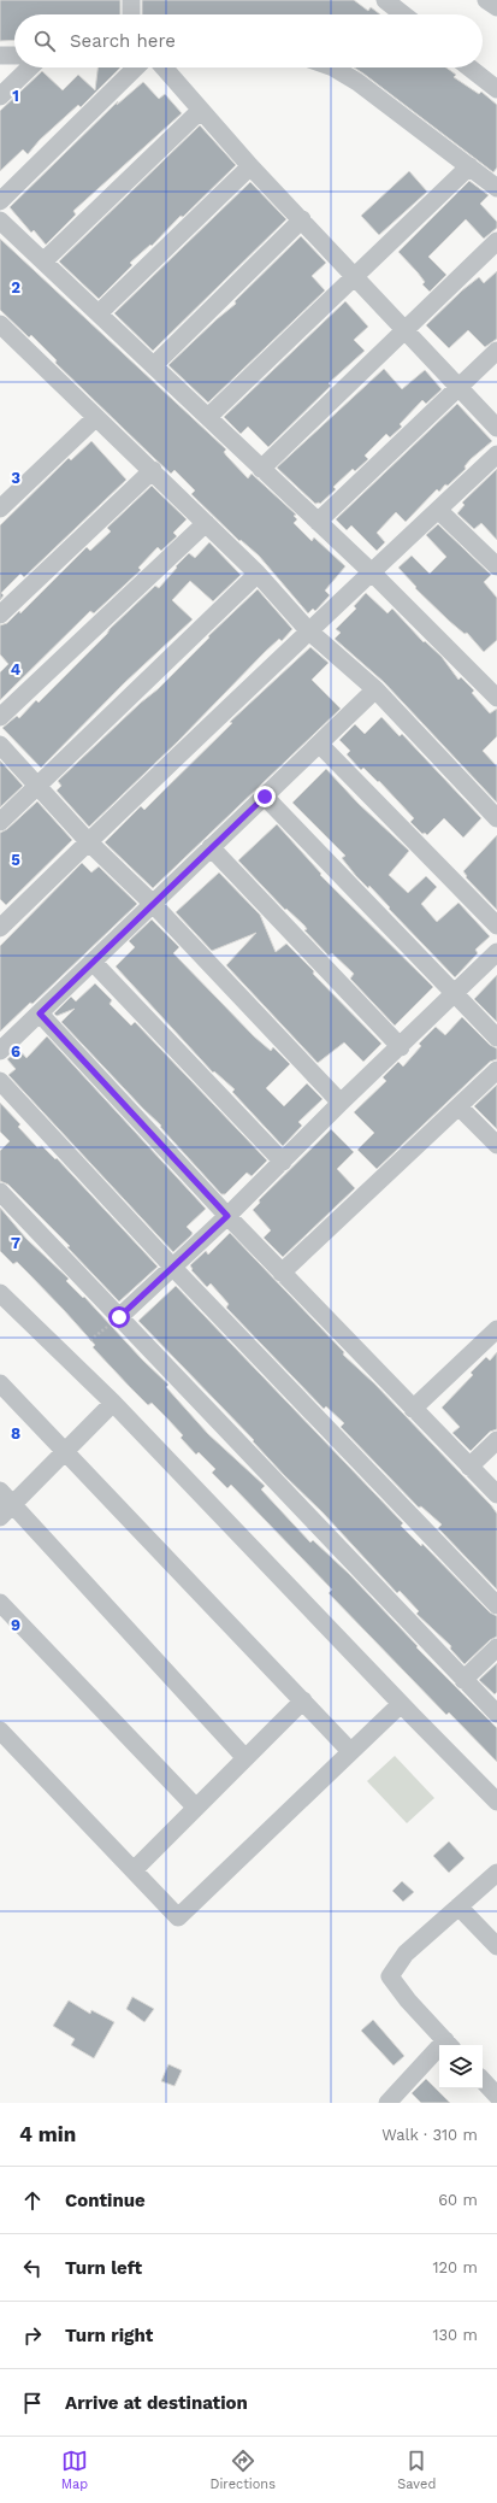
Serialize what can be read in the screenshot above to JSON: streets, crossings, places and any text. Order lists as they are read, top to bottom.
{
  "page": {
    "search": "Search here",
    "heading": ["4 min", "Walk · 310 m"],
    "list": [
      ["Continue", "60 m"],
      ["Turn left", "120 m"],
      ["Turn right", "130 m"],
      "Arrive at destination"
    ],
    "nav": ["Map", "Directions", "Saved"]
  },
  "grid": {
    "rows": [
      "1",
      "2",
      "3",
      "4",
      "5",
      "6",
      "7",
      "8",
      "9"
    ]
  }
}
